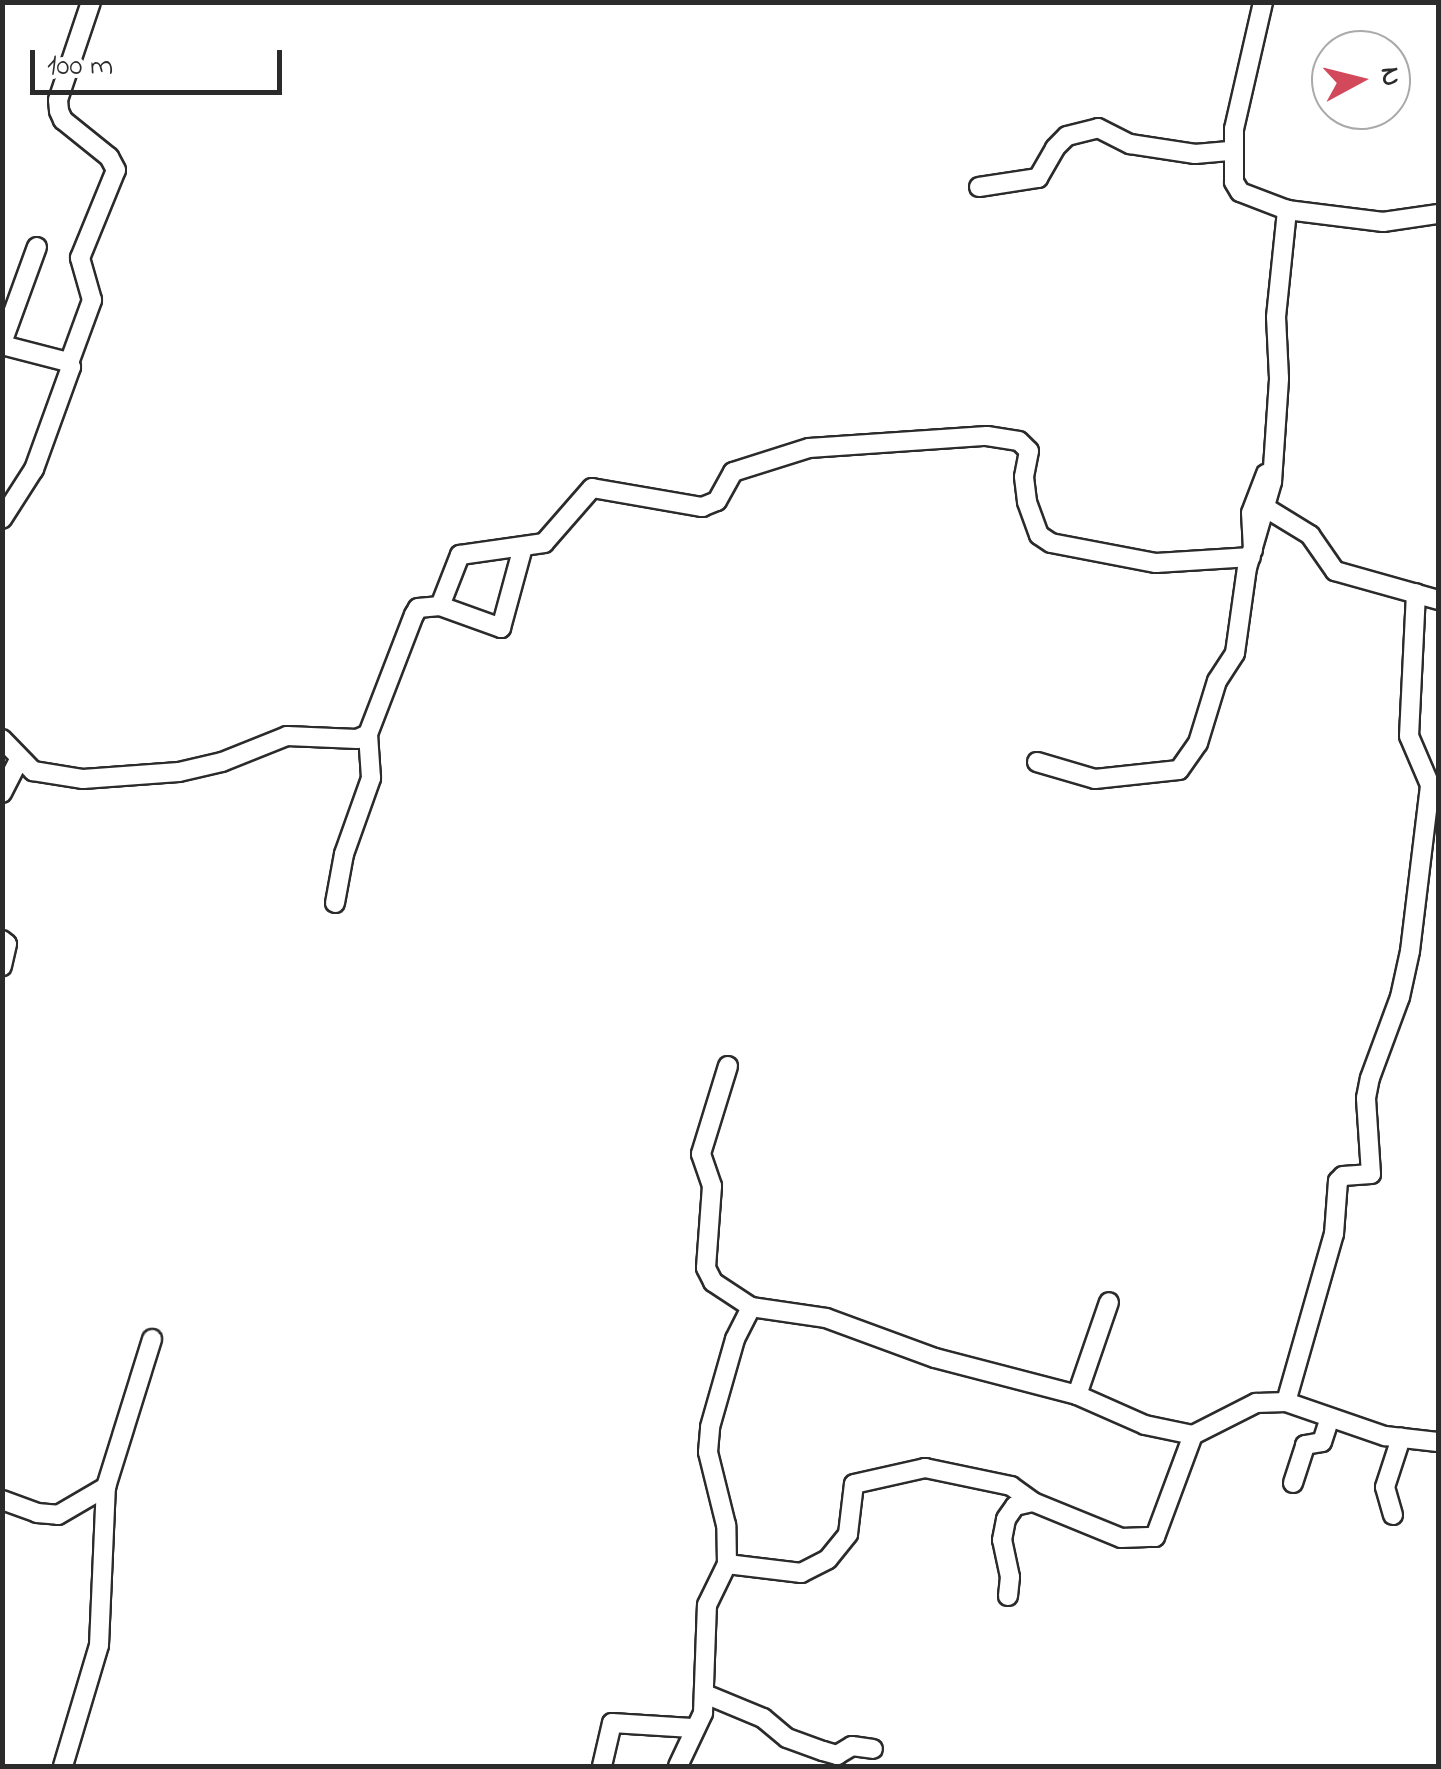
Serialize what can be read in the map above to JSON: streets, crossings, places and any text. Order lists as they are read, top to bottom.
{
  "scale_bar": "100 m",
  "north": "right"
}
